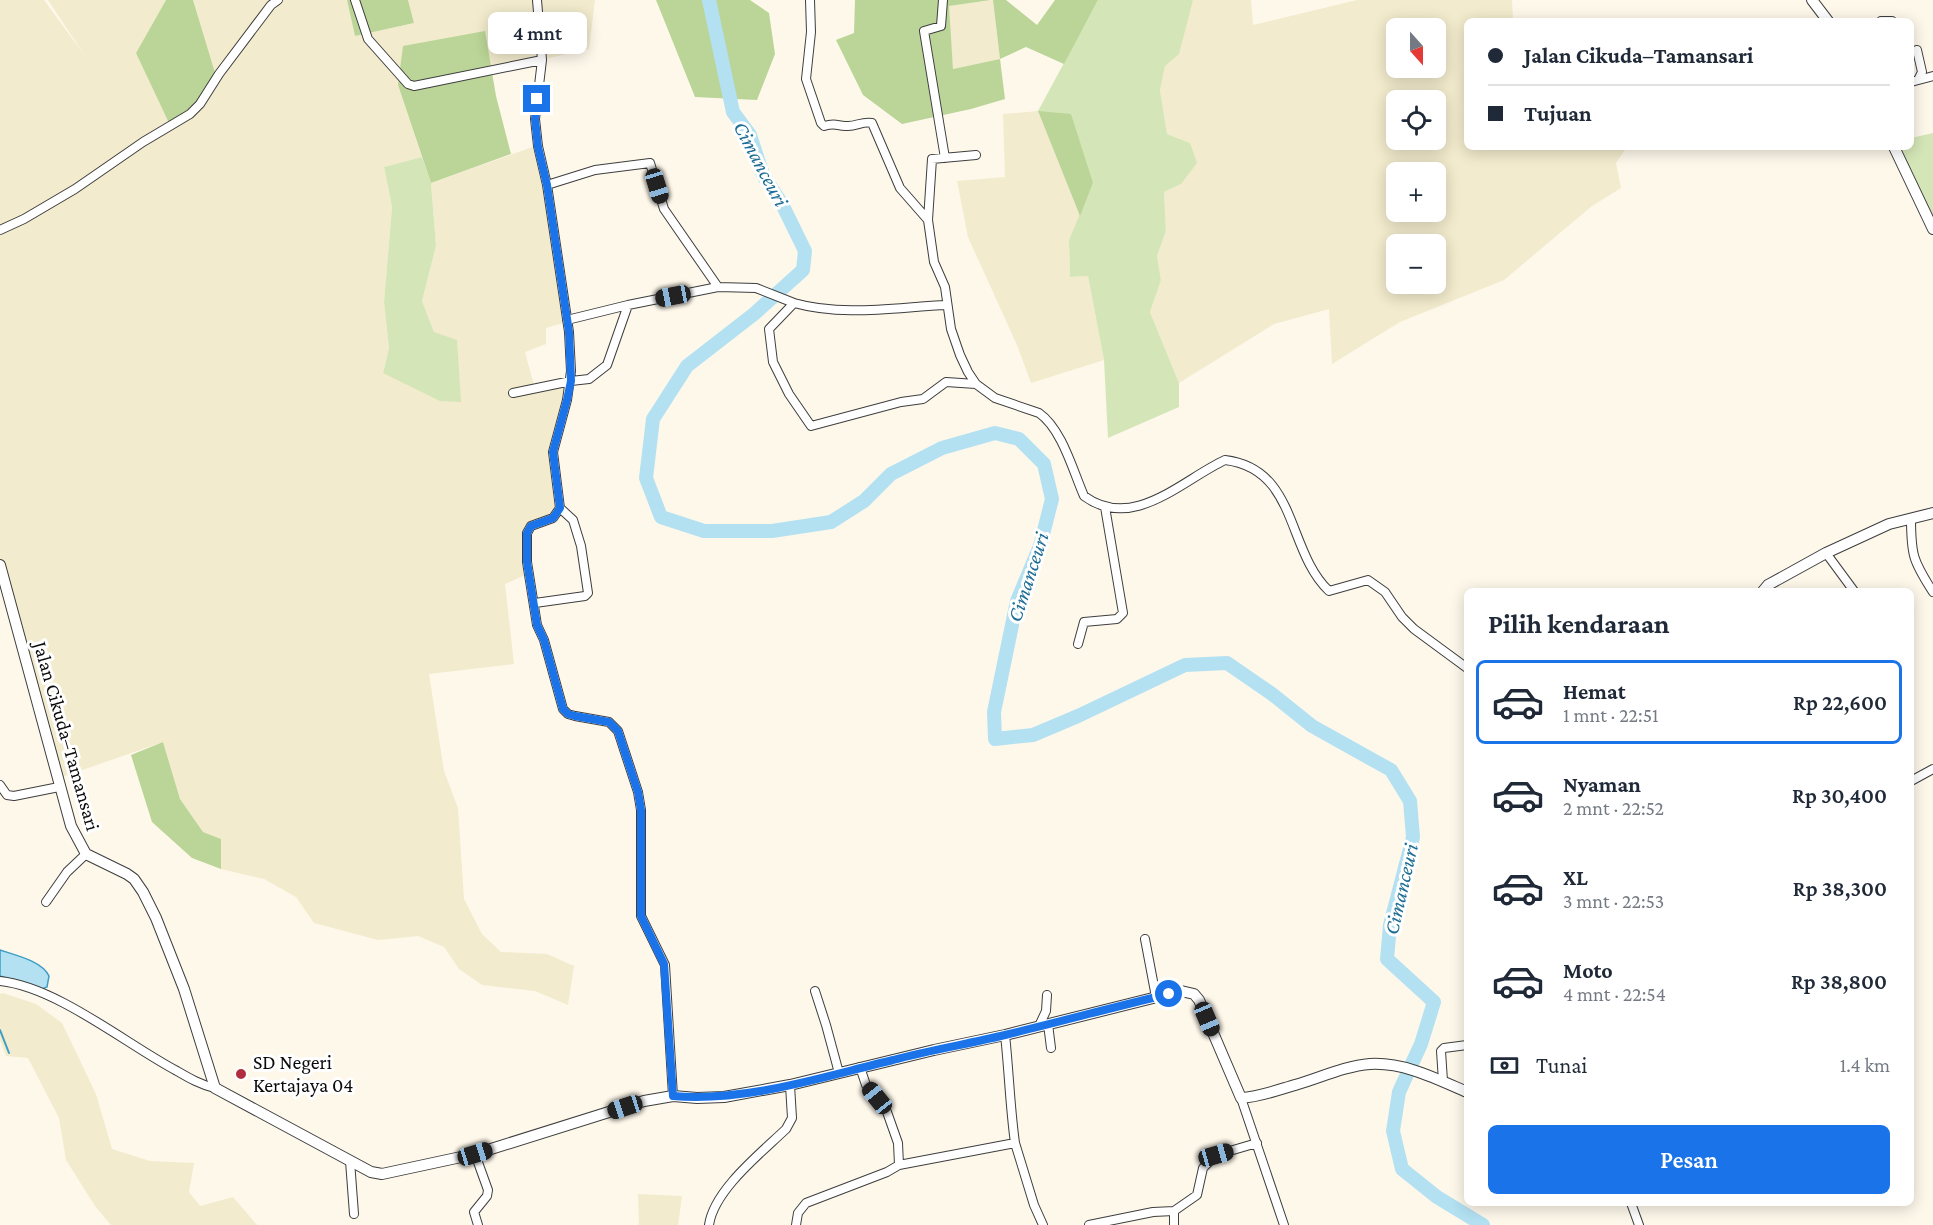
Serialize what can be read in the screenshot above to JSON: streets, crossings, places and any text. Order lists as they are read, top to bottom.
{
  "streets": {
    "street": ["Jalan Cikuda–Tamansari"]
  },
  "water": ["Cimanceuri"],
  "places": ["SD Negeri Kertajaya 04"],
  "north": "bottom",
  "page": {
    "bubble": "4 mnt",
    "map_buttons": ["+", "−"],
    "banner": ["Jalan Cikuda–Tamansari", "Tujuan"],
    "heading": "Pilih kendaraan",
    "list": [
      {
        "name": "Hemat",
        "note": "1 mnt · 22:51",
        "value": "Rp 22,600"
      },
      {
        "name": "Nyaman",
        "note": "2 mnt · 22:52",
        "value": "Rp 30,400"
      },
      {
        "name": "XL",
        "note": "3 mnt · 22:53",
        "value": "Rp 38,300"
      },
      {
        "name": "Moto",
        "note": "4 mnt · 22:54",
        "value": "Rp 38,800"
      }
    ],
    "pay": ["Tunai", "1.4 km"],
    "buttons": "Pesan"
  }
}
